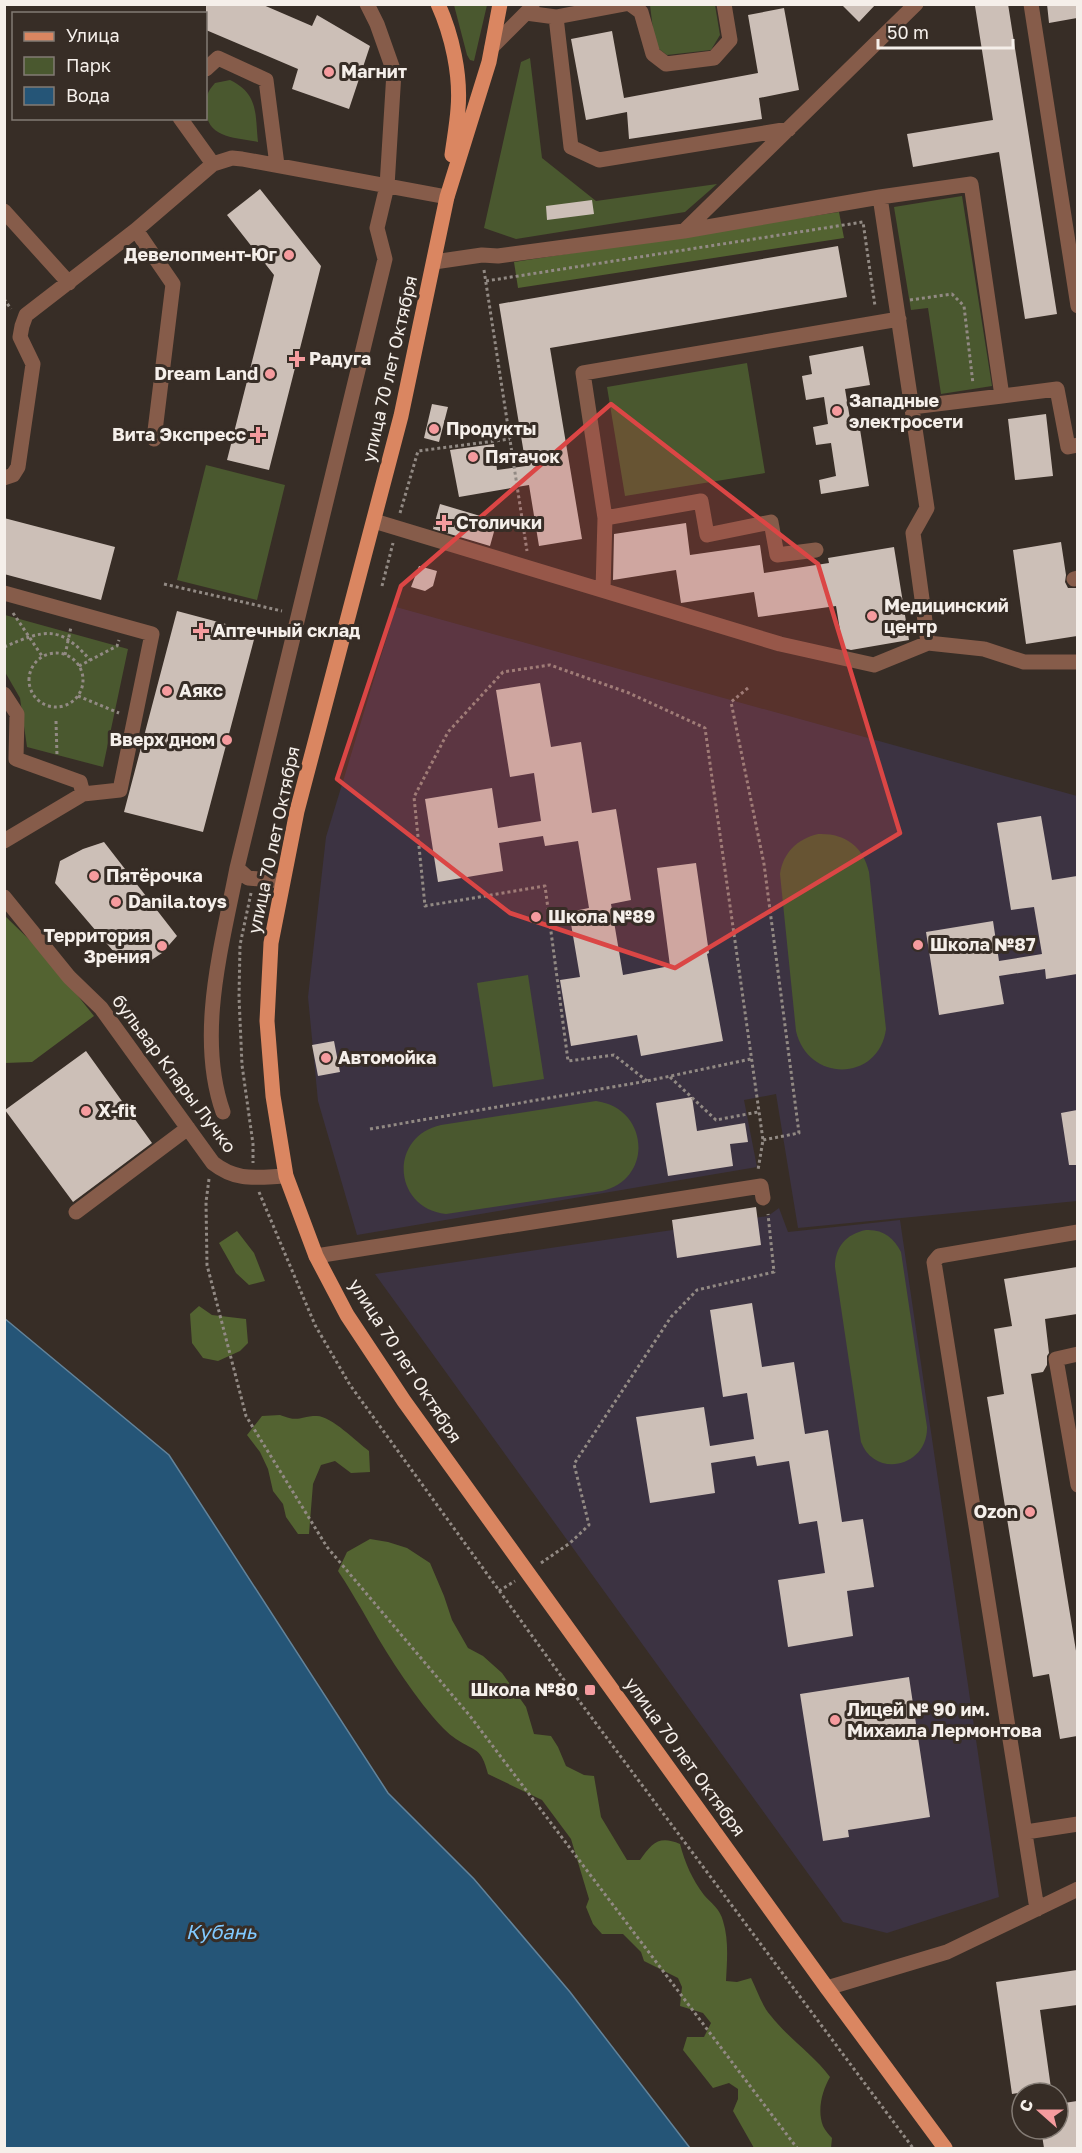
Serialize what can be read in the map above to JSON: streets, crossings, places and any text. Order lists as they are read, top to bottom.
{
  "streets": {
    "main road": ["улица 70 лет Октября"],
    "street": ["бульвар Клары Лучко"]
  },
  "crossings": [
    ["улица 70 лет Октября", "бульвар Клары Лучко"]
  ],
  "water": ["Кубань"],
  "places": {
    "other": [
      "Магнит",
      "Девелопмент-Юг",
      "Dream Land",
      "Западные электросети",
      "Продукты",
      "Пятачок",
      "Медицинский центр",
      "Аякс",
      "Вверх дном",
      "Пятёрочка",
      "Danila.toys",
      "Школа №89",
      "Школа №87",
      "Территория Зрения",
      "Автомойка",
      "X-fit",
      "Ozon",
      "Лицей № 90 им. Михаила Лермонтова"
    ],
    "health": [
      "Радуга",
      "Вита Экспресс",
      "Столички",
      "Аптечный склад"
    ],
    "transit": ["Школа №80"]
  },
  "legend": ["Улица", "Парк", "Вода"],
  "scale_bar": "50 m",
  "north": "left"
}
